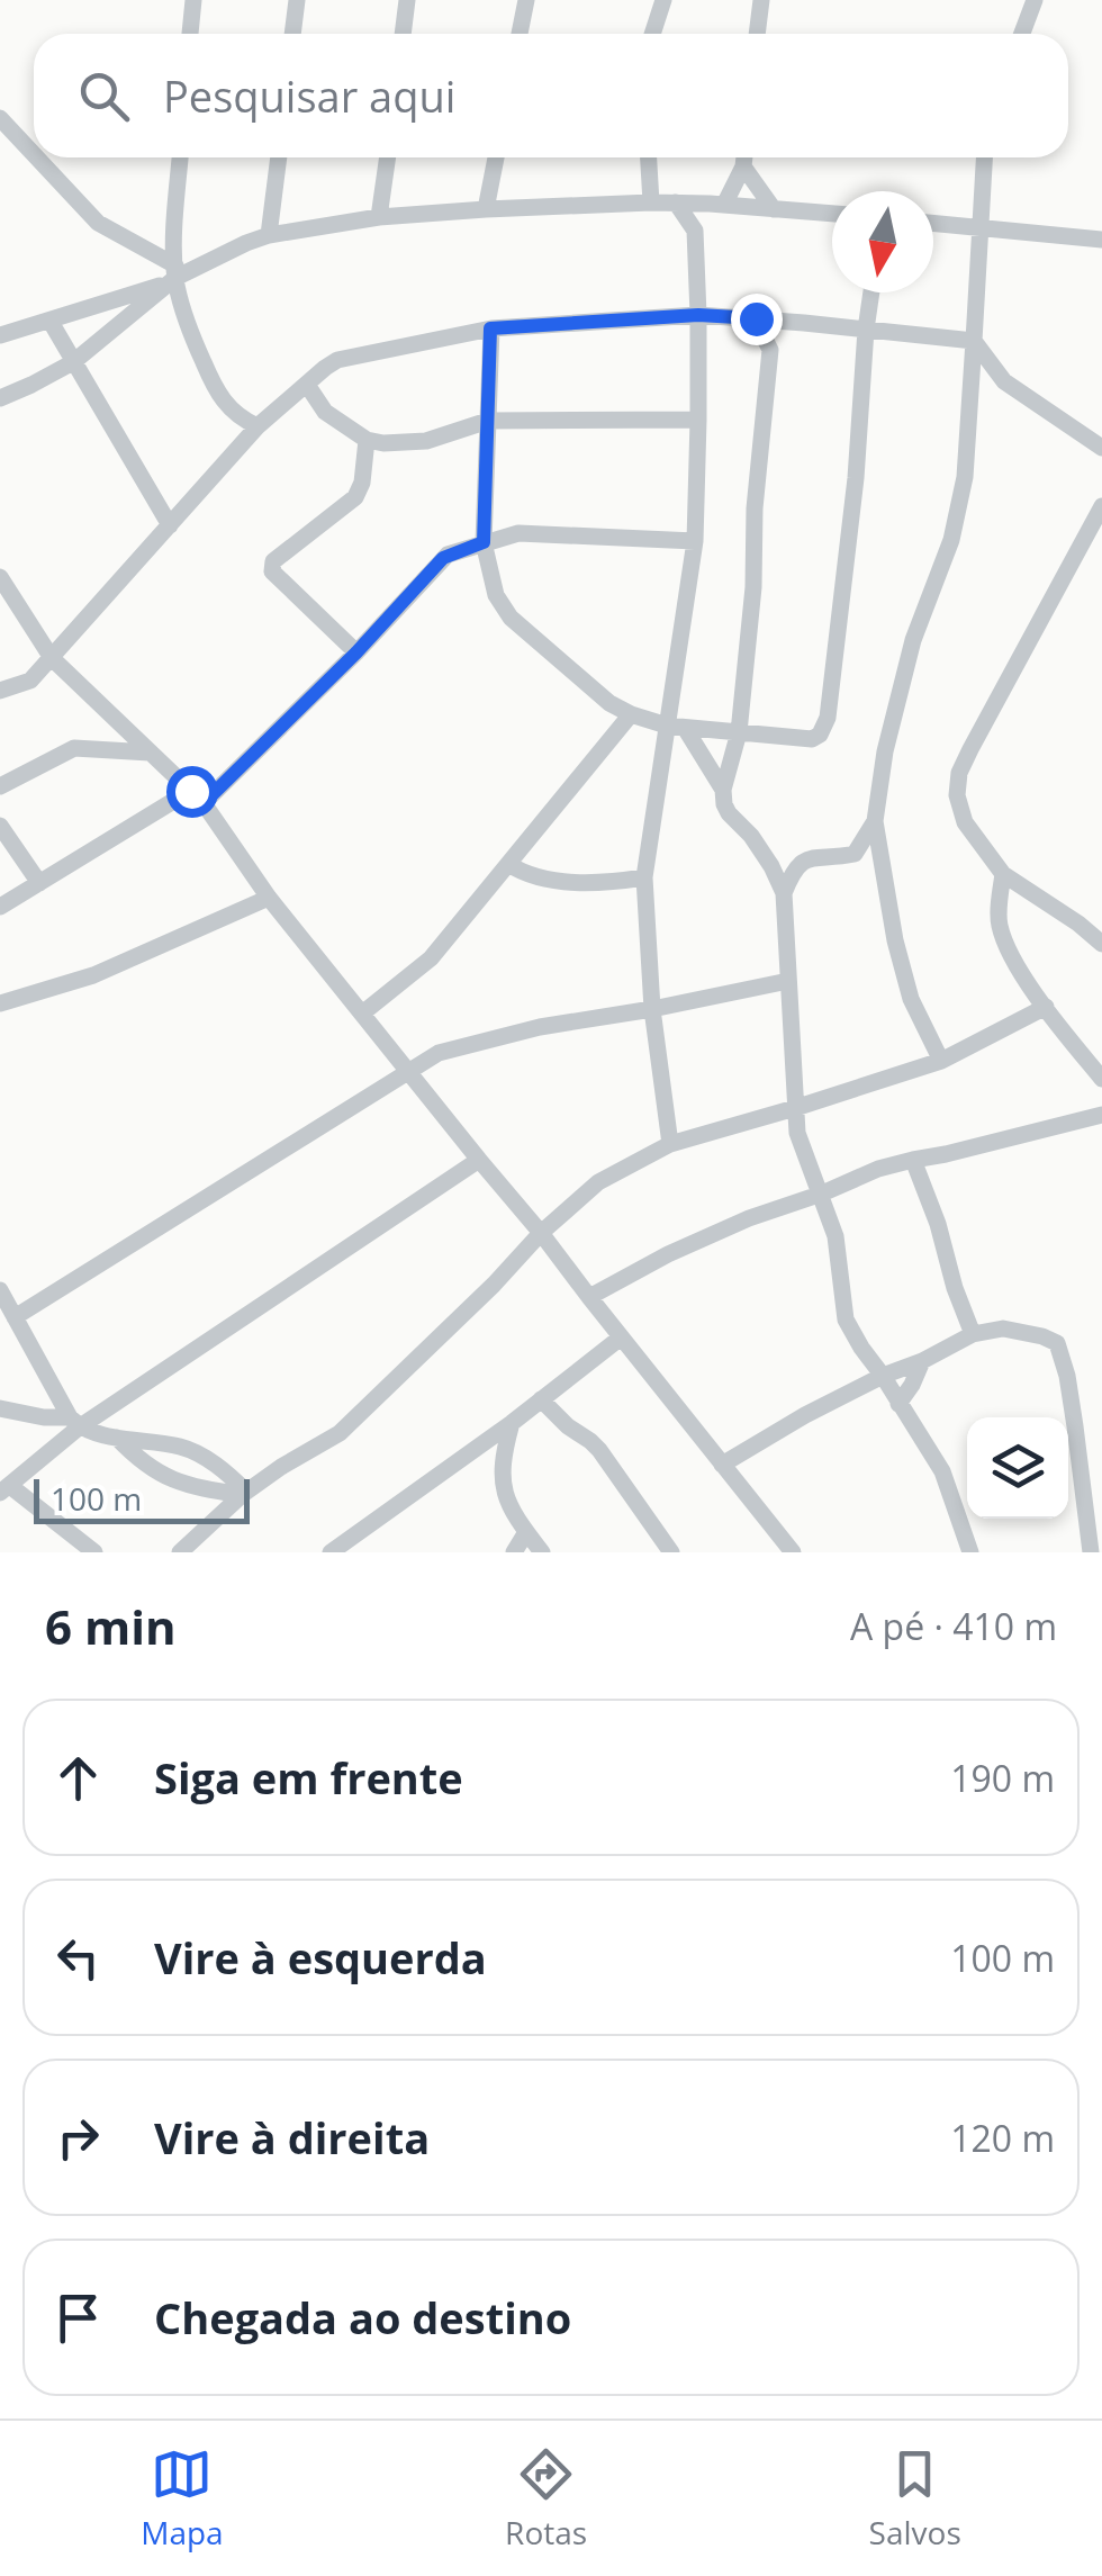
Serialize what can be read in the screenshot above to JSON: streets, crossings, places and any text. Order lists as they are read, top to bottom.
{
  "scale_bar": "100 m",
  "north": "bottom",
  "page": {
    "search": "Pesquisar aqui",
    "scale": "100 m",
    "heading": ["6 min", "A pé · 410 m"],
    "list": [
      ["Siga em frente", "190 m"],
      ["Vire à esquerda", "100 m"],
      ["Vire à direita", "120 m"],
      "Chegada ao destino"
    ],
    "nav": ["Mapa", "Rotas", "Salvos"]
  }
}
